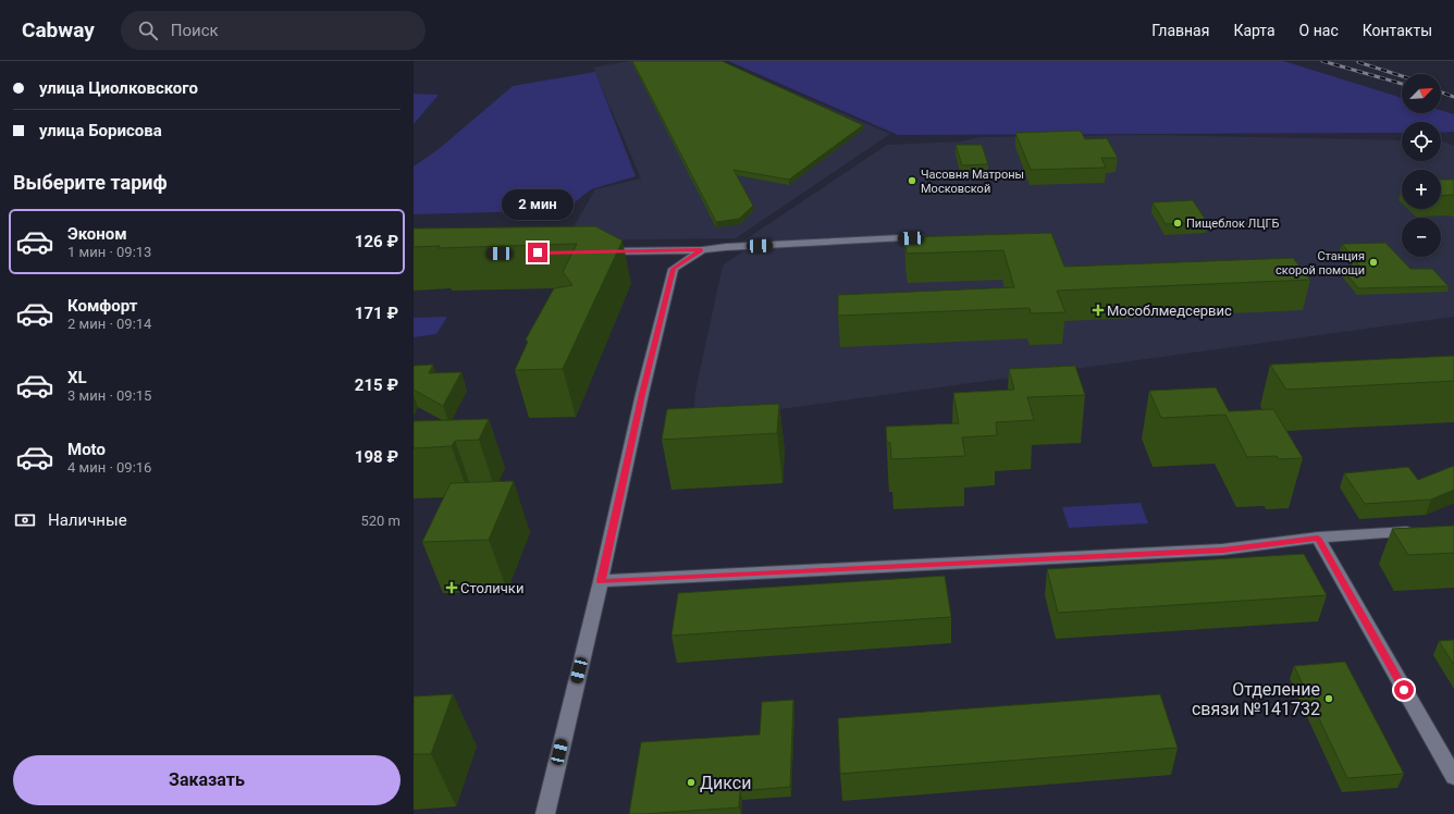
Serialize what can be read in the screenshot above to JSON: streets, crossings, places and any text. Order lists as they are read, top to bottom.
{
  "places": {
    "other": [
      "Часовня Матроны Московской",
      "Пищеблок ЛЦГБ",
      "Станция скорой помощи",
      "Отделение связи №141732",
      "Дикси"
    ],
    "health": ["Мособлмедсервис", "Столички"]
  },
  "north": "top right",
  "page": {
    "header": "Cabway",
    "search": "Поиск",
    "nav": [
      "Главная",
      "Карта",
      "О нас",
      "Контакты"
    ],
    "banner": ["улица Циолковского", "улица Борисова"],
    "map_buttons": ["+", "−"],
    "heading": "Выберите тариф",
    "bubble": "2 мин",
    "list": [
      {
        "name": "Эконом",
        "note": "1 мин · 09:13",
        "value": "126 ₽"
      },
      {
        "name": "Комфорт",
        "note": "2 мин · 09:14",
        "value": "171 ₽"
      },
      {
        "name": "XL",
        "note": "3 мин · 09:15",
        "value": "215 ₽"
      },
      {
        "name": "Moto",
        "note": "4 мин · 09:16",
        "value": "198 ₽"
      }
    ],
    "pay": ["Наличные", "520 m"],
    "buttons": "Заказать"
  }
}
